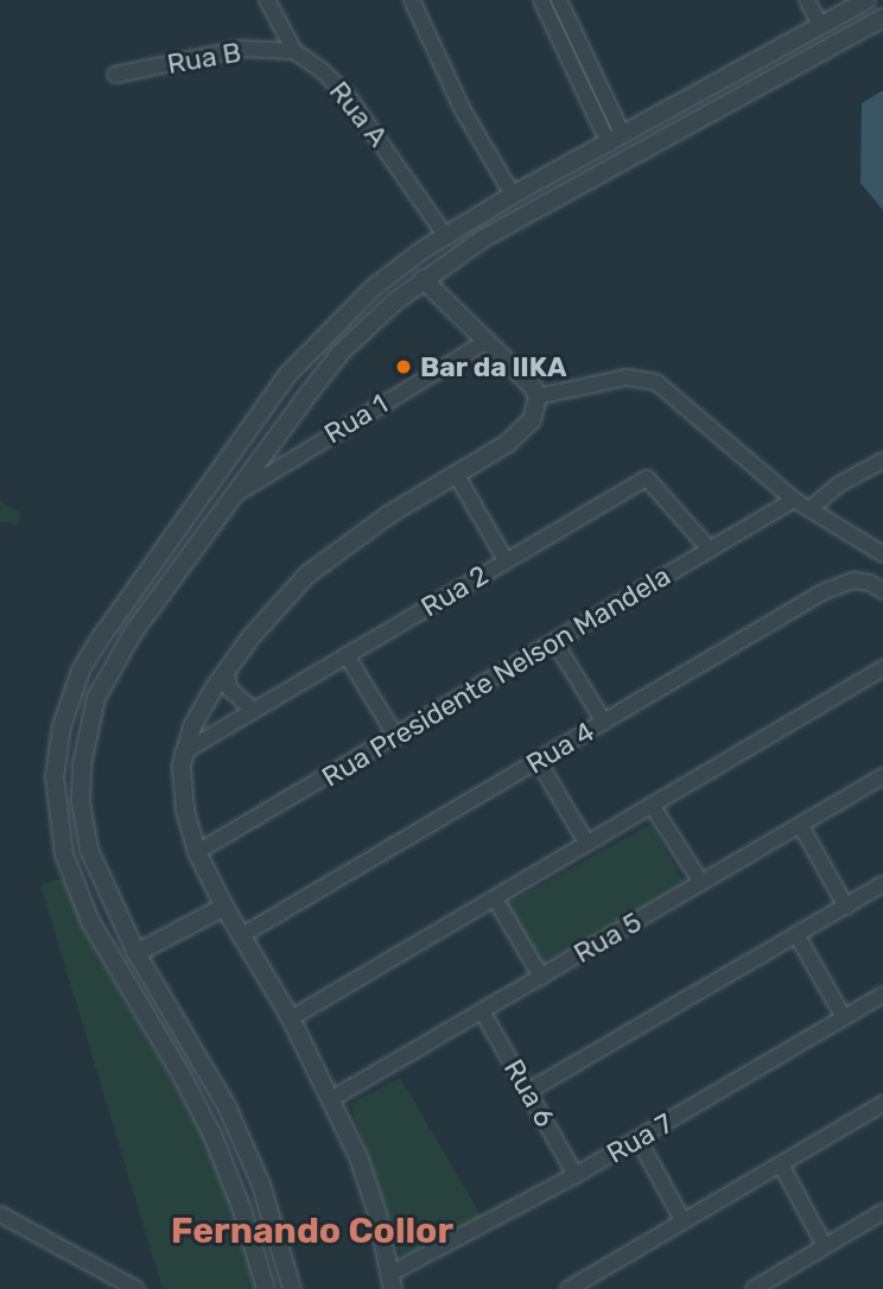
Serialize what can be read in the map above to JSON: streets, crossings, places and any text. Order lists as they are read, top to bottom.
{
  "streets": {
    "street": [
      "Rua B",
      "Rua A",
      "Rua 1",
      "Rua 2",
      "Rua Presidente Nelson Mandela",
      "Rua 4",
      "Rua 5",
      "Rua 6",
      "Rua 7"
    ]
  },
  "crossings": [
    ["Rua B", "Rua A"],
    ["Rua 2", "Rua Presidente Nelson Mandela"],
    ["Rua 5", "Rua 6"],
    ["Rua 6", "Rua 7"]
  ],
  "districts": ["Fernando Collor"],
  "places": ["Bar da lIKA"]
}
